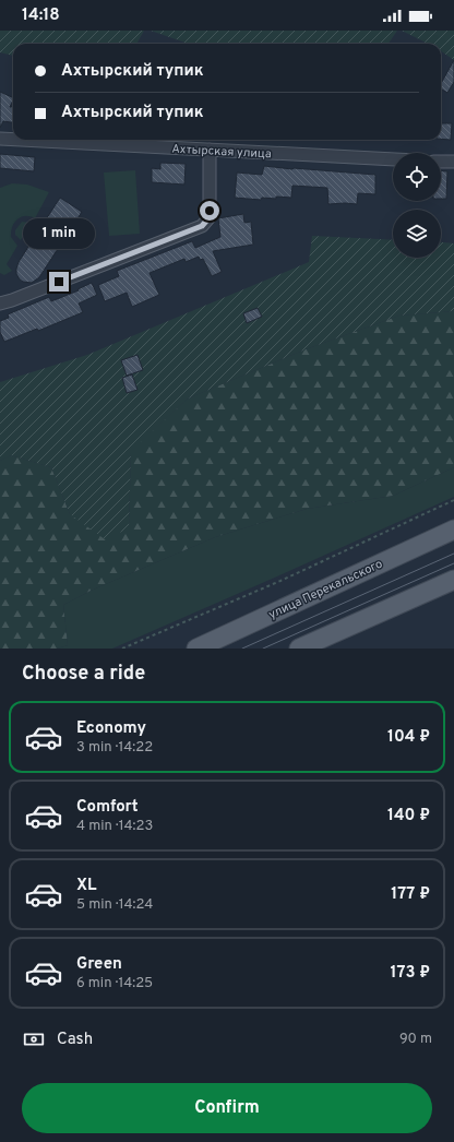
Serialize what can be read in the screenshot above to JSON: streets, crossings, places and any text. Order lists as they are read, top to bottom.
{
  "streets": {
    "main road": ["улица Перекальского"],
    "street": ["Ахтырская улица"]
  },
  "page": {
    "status": "14:18",
    "banner": ["Ахтырский тупик", "Ахтырский тупик"],
    "bubble": "1 min",
    "heading": "Choose a ride",
    "list": [
      {
        "name": "Economy",
        "note": "3 min · 14:22",
        "value": "104 ₽"
      },
      {
        "name": "Comfort",
        "note": "4 min · 14:23",
        "value": "140 ₽"
      },
      {
        "name": "XL",
        "note": "5 min · 14:24",
        "value": "177 ₽"
      },
      {
        "name": "Green",
        "note": "6 min · 14:25",
        "value": "173 ₽"
      }
    ],
    "pay": ["Cash", "90 m"],
    "buttons": "Confirm"
  }
}
